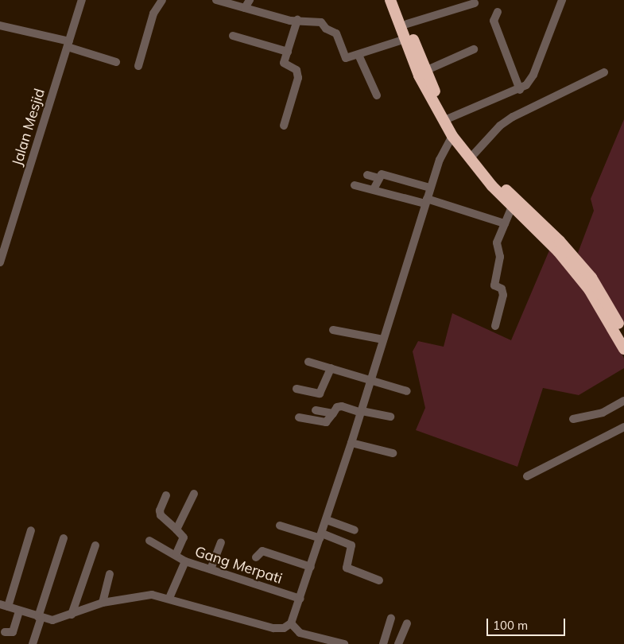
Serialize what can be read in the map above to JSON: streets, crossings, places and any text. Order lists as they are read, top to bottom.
{
  "streets": {
    "street": ["Jalan Mesjid", "Gang Merpati"]
  },
  "scale_bar": "100 m"
}
